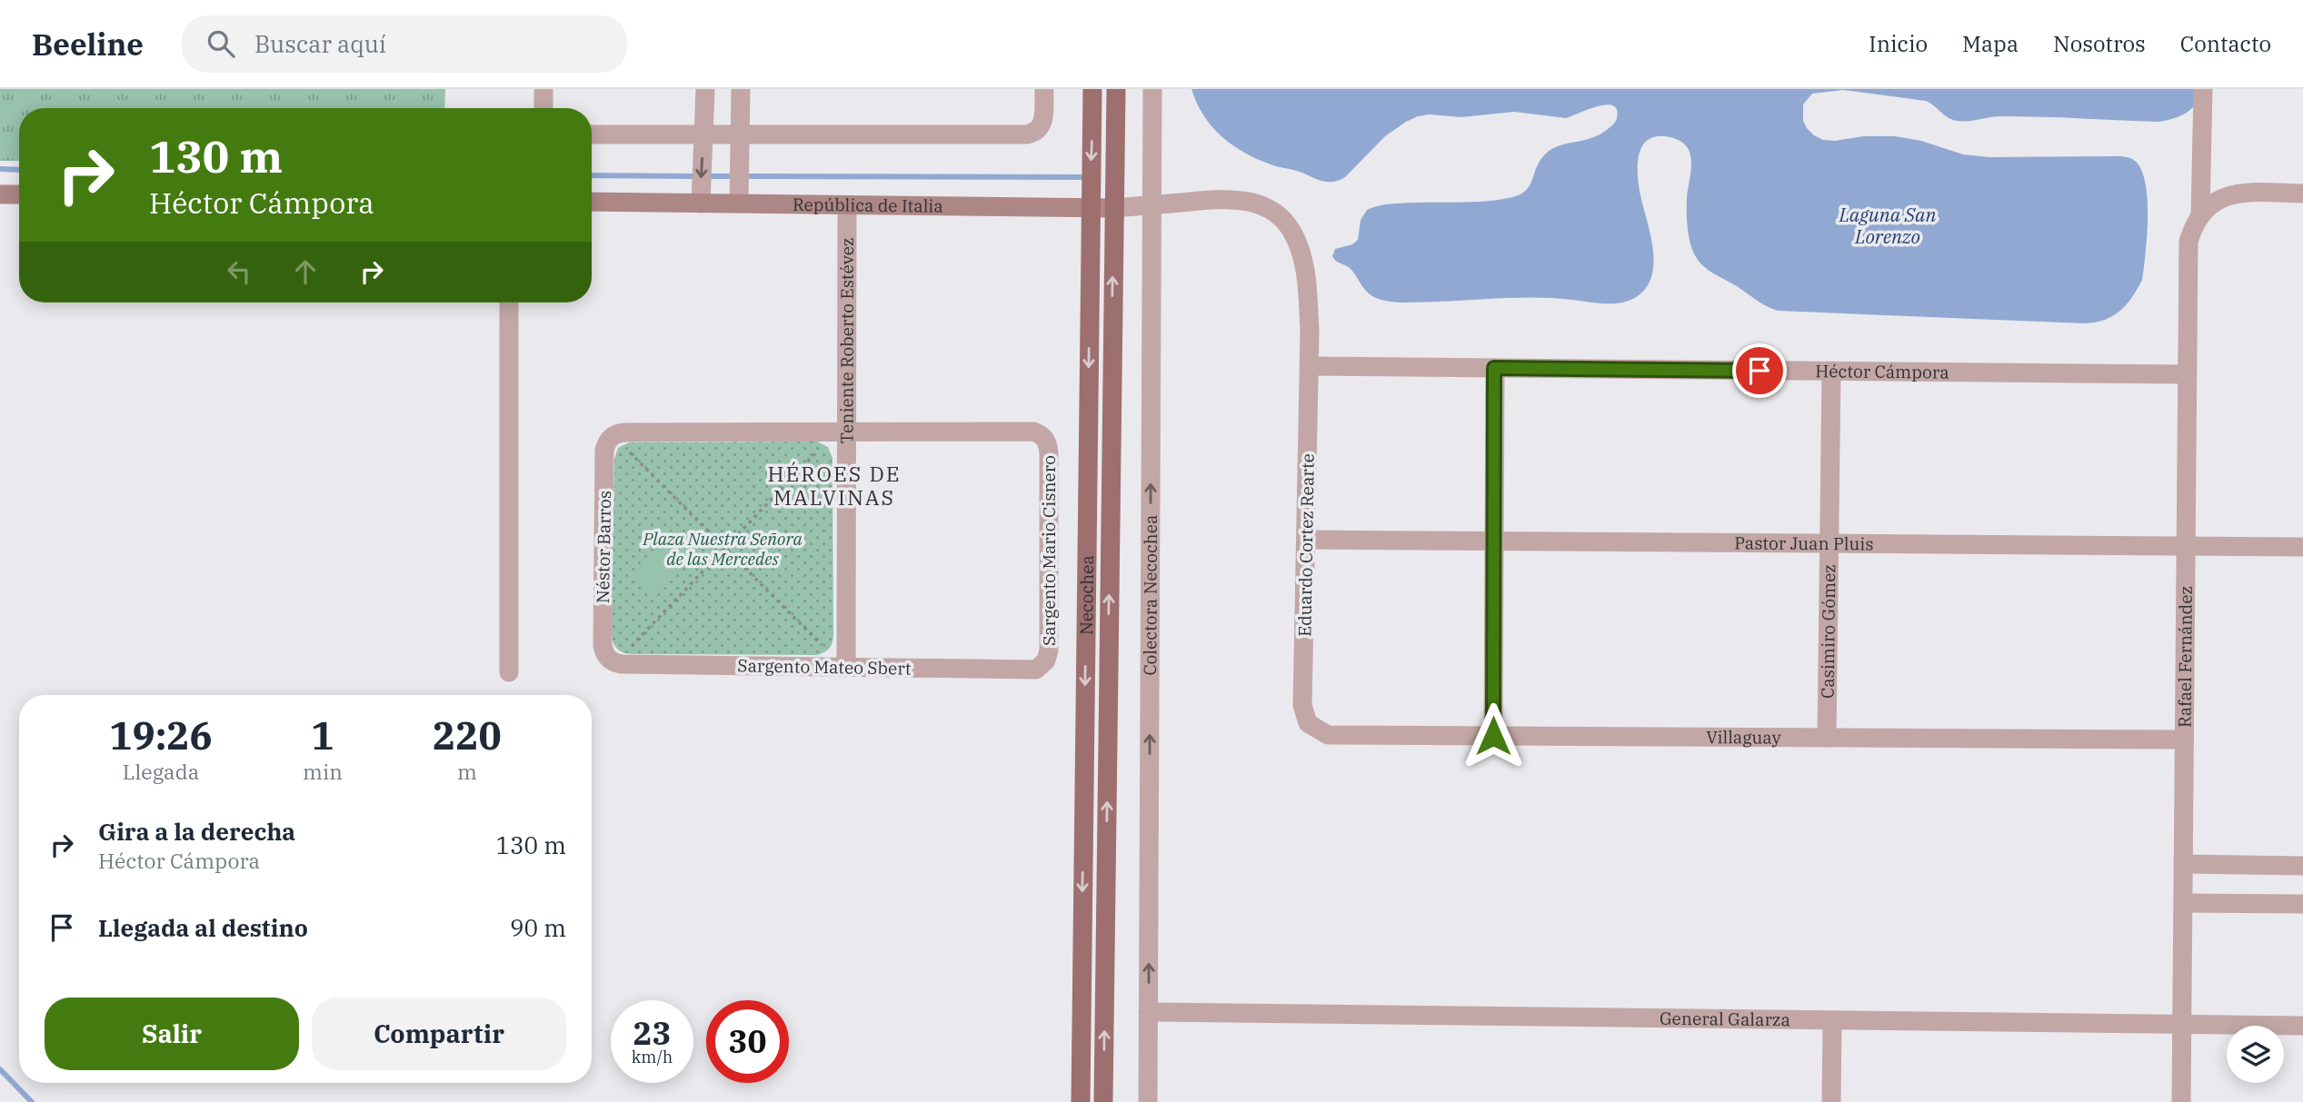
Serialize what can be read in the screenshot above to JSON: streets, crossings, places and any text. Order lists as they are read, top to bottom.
{
  "streets": {
    "main road": ["Necochea"],
    "street": [
      "República de Italia",
      "Teniente Roberto Estévez",
      "Héctor Cámpora",
      "Pastor Juan Pluis",
      "Eduardo Cortez Rearte",
      "Néstor Barros",
      "Sargento Mario Cisnero",
      "Colectora Necochea",
      "Casimiro Gómez",
      "Rafael Fernández",
      "Sargento Mateo Sbert",
      "Villaguay",
      "General Galarza"
    ]
  },
  "crossings": [
    ["República de Italia", "Teniente Roberto Estévez"],
    ["República de Italia", "Eduardo Cortez Rearte"],
    ["República de Italia", "Necochea"],
    ["República de Italia", "Colectora Necochea"],
    ["Teniente Roberto Estévez", "Néstor Barros"],
    ["Teniente Roberto Estévez", "Sargento Mario Cisnero"],
    ["Teniente Roberto Estévez", "Sargento Mateo Sbert"],
    ["Héctor Cámpora", "Eduardo Cortez Rearte"],
    ["Héctor Cámpora", "Casimiro Gómez"],
    ["Héctor Cámpora", "Rafael Fernández"],
    ["Pastor Juan Pluis", "Eduardo Cortez Rearte"],
    ["Pastor Juan Pluis", "Casimiro Gómez"],
    ["Pastor Juan Pluis", "Rafael Fernández"],
    ["Eduardo Cortez Rearte", "Colectora Necochea"],
    ["Eduardo Cortez Rearte", "Villaguay"],
    ["Néstor Barros", "Sargento Mario Cisnero"],
    ["Néstor Barros", "Sargento Mateo Sbert"],
    ["Sargento Mario Cisnero", "Sargento Mateo Sbert"],
    ["Colectora Necochea", "General Galarza"],
    ["Casimiro Gómez", "Villaguay"],
    ["Rafael Fernández", "Villaguay"],
    ["Rafael Fernández", "General Galarza"]
  ],
  "one_way": ["Colectora Necochea"],
  "districts": ["HÉROES DE MALVINAS"],
  "water": ["Laguna San Lorenzo"],
  "parks": ["Plaza Nuestra Señora de las Mercedes"],
  "page": {
    "header": "Beeline",
    "search": "Buscar aquí",
    "nav": [
      "Inicio",
      "Mapa",
      "Nosotros",
      "Contacto"
    ],
    "turn": ["130 m", "Héctor Cámpora"],
    "eta": [
      "19:26",
      "Llegada",
      "1",
      "min",
      "220",
      "m"
    ],
    "list": [
      {
        "name": "Gira a la derecha",
        "note": "Héctor Cámpora",
        "value": "130 m"
      },
      {
        "name": "Llegada al destino",
        "value": "90 m"
      }
    ],
    "buttons": ["Salir", "Compartir"],
    "speed": "23 km/h",
    "limit": "30"
  }
}
